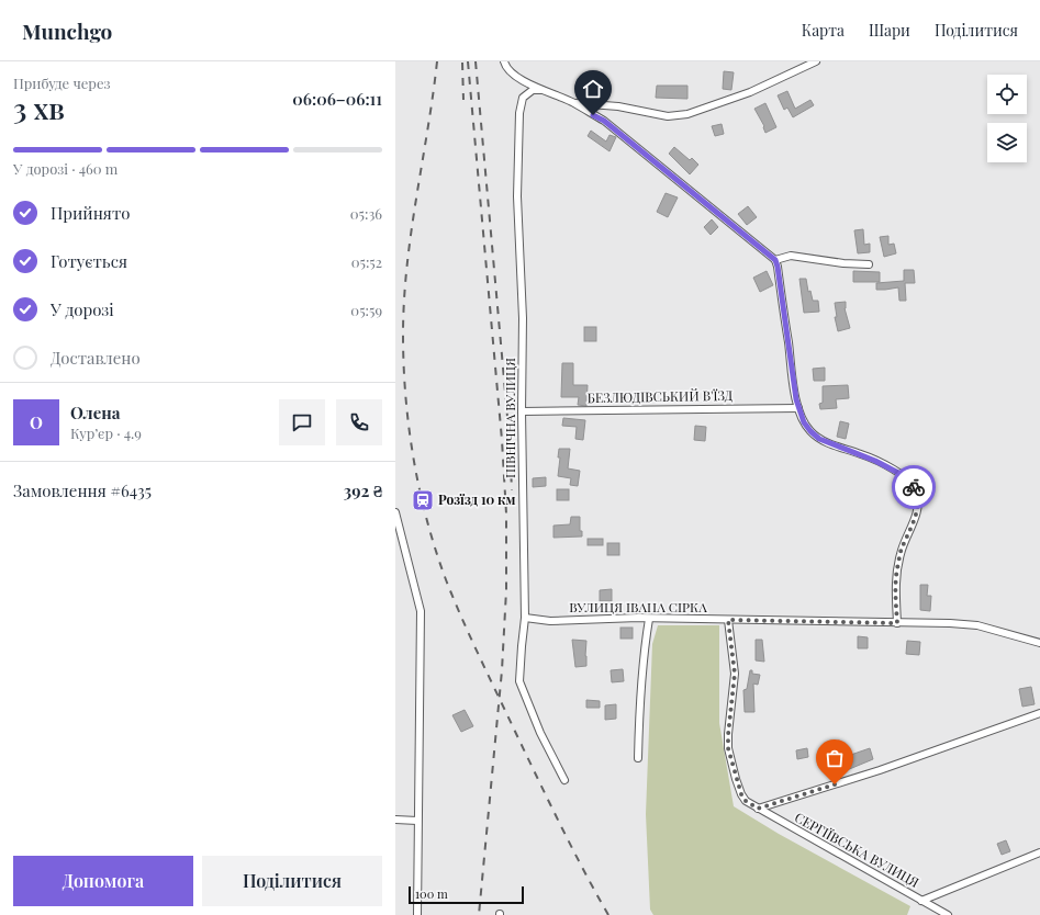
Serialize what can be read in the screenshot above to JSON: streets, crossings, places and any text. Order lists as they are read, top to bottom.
{
  "streets": {
    "street": [
      "БЕЗЛЮДІВСЬКИЙ В'ЇЗД",
      "ПІВНІЧНА ВУЛИЦЯ",
      "ВУЛИЦЯ ІВАНА СІРКА",
      "СЕРГІЇВСЬКА ВУЛИЦЯ"
    ]
  },
  "crossings": [
    ["БЕЗЛЮДІВСЬКИЙ В'ЇЗД", "ПІВНІЧНА ВУЛИЦЯ"],
    ["ПІВНІЧНА ВУЛИЦЯ", "ВУЛИЦЯ ІВАНА СІРКА"],
    ["ВУЛИЦЯ ІВАНА СІРКА", "СЕРГІЇВСЬКА ВУЛИЦЯ"]
  ],
  "places": {
    "station": ["Розїзд 10 км"]
  },
  "scale_bar": "100 m",
  "page": {
    "header": "Munchgo",
    "nav": ["Карта", "Шари", "Поділитися"],
    "heading": ["3 хв", "Прибуде через", "06:06–06:11"],
    "panel": [
      "Олена",
      "Кур’єр · 4.9",
      "Замовлення #6435",
      "392 ₴"
    ],
    "bar": "У дорозі · 460 m",
    "list": [
      ["Прийнято", "05:36"],
      ["Готується", "05:52"],
      ["У дорозі", "05:59"],
      "Доставлено"
    ],
    "round": "О",
    "buttons": ["Допомога", "Поділитися"],
    "scale": "100 m"
  }
}
